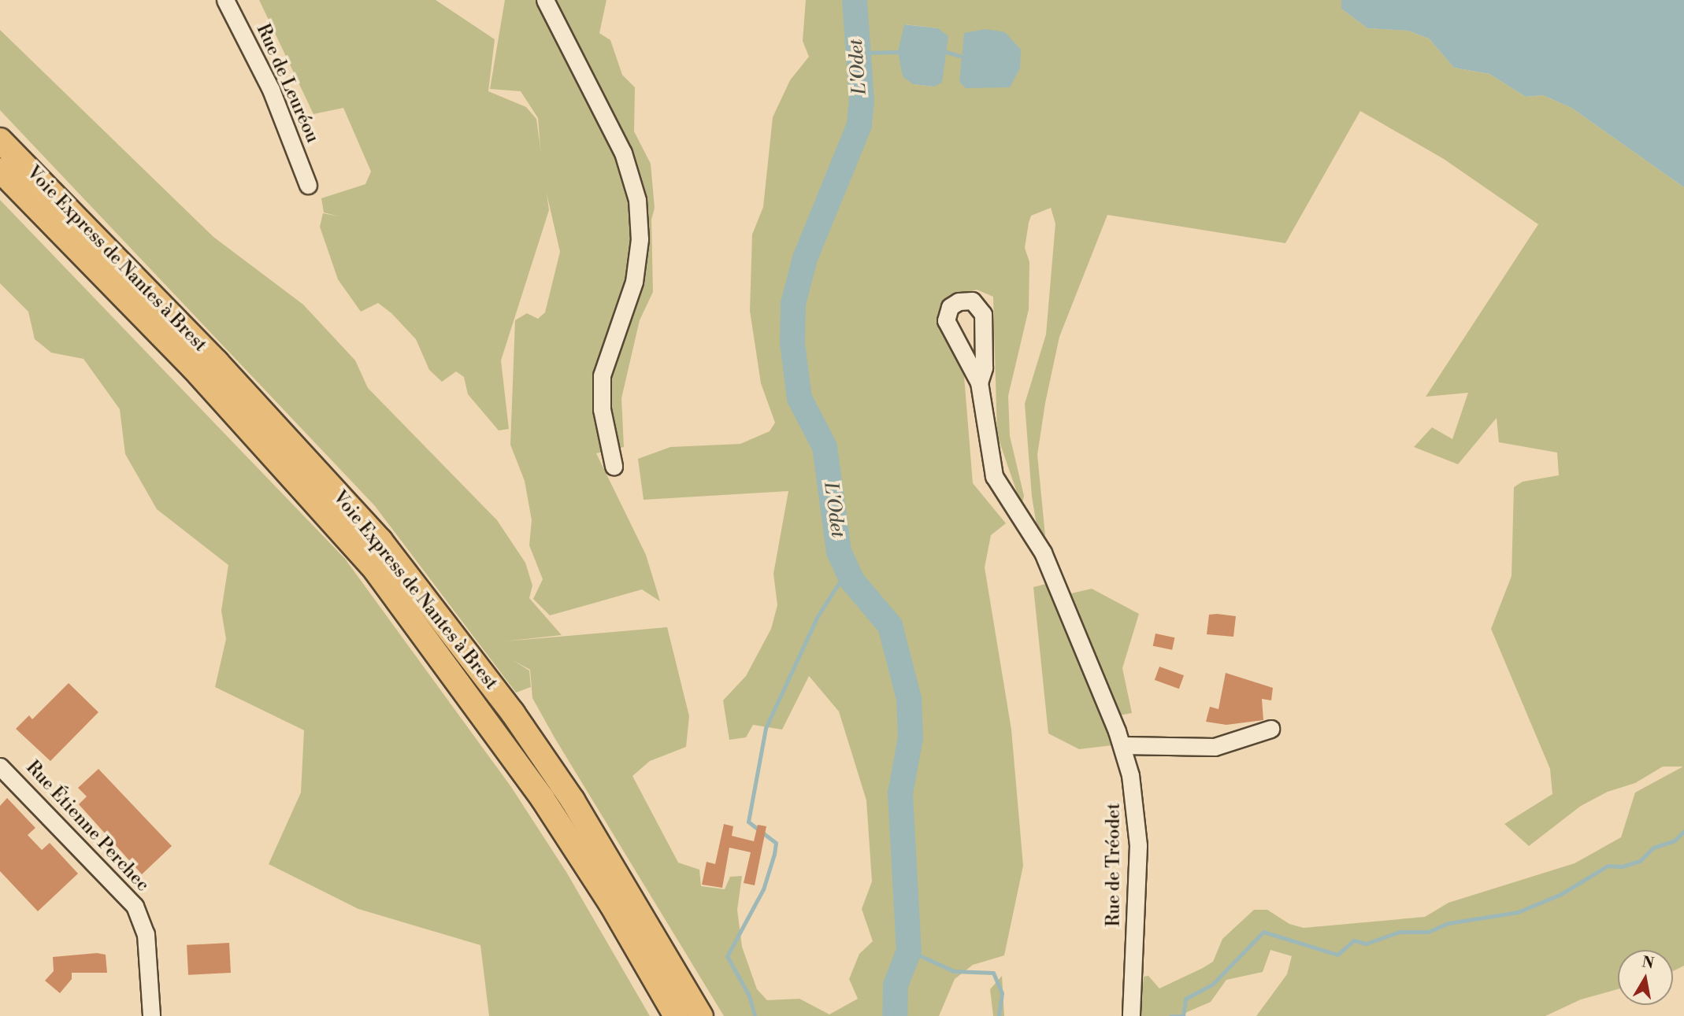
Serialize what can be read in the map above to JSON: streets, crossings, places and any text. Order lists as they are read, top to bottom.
{
  "streets": {
    "highway": ["Voie Express de Nantes à Brest"],
    "street": ["Rue de Leuréou", "Rue Étienne Perchec", "Rue de Tréodet"]
  },
  "water": ["L'Odet"],
  "north": "top"
}
